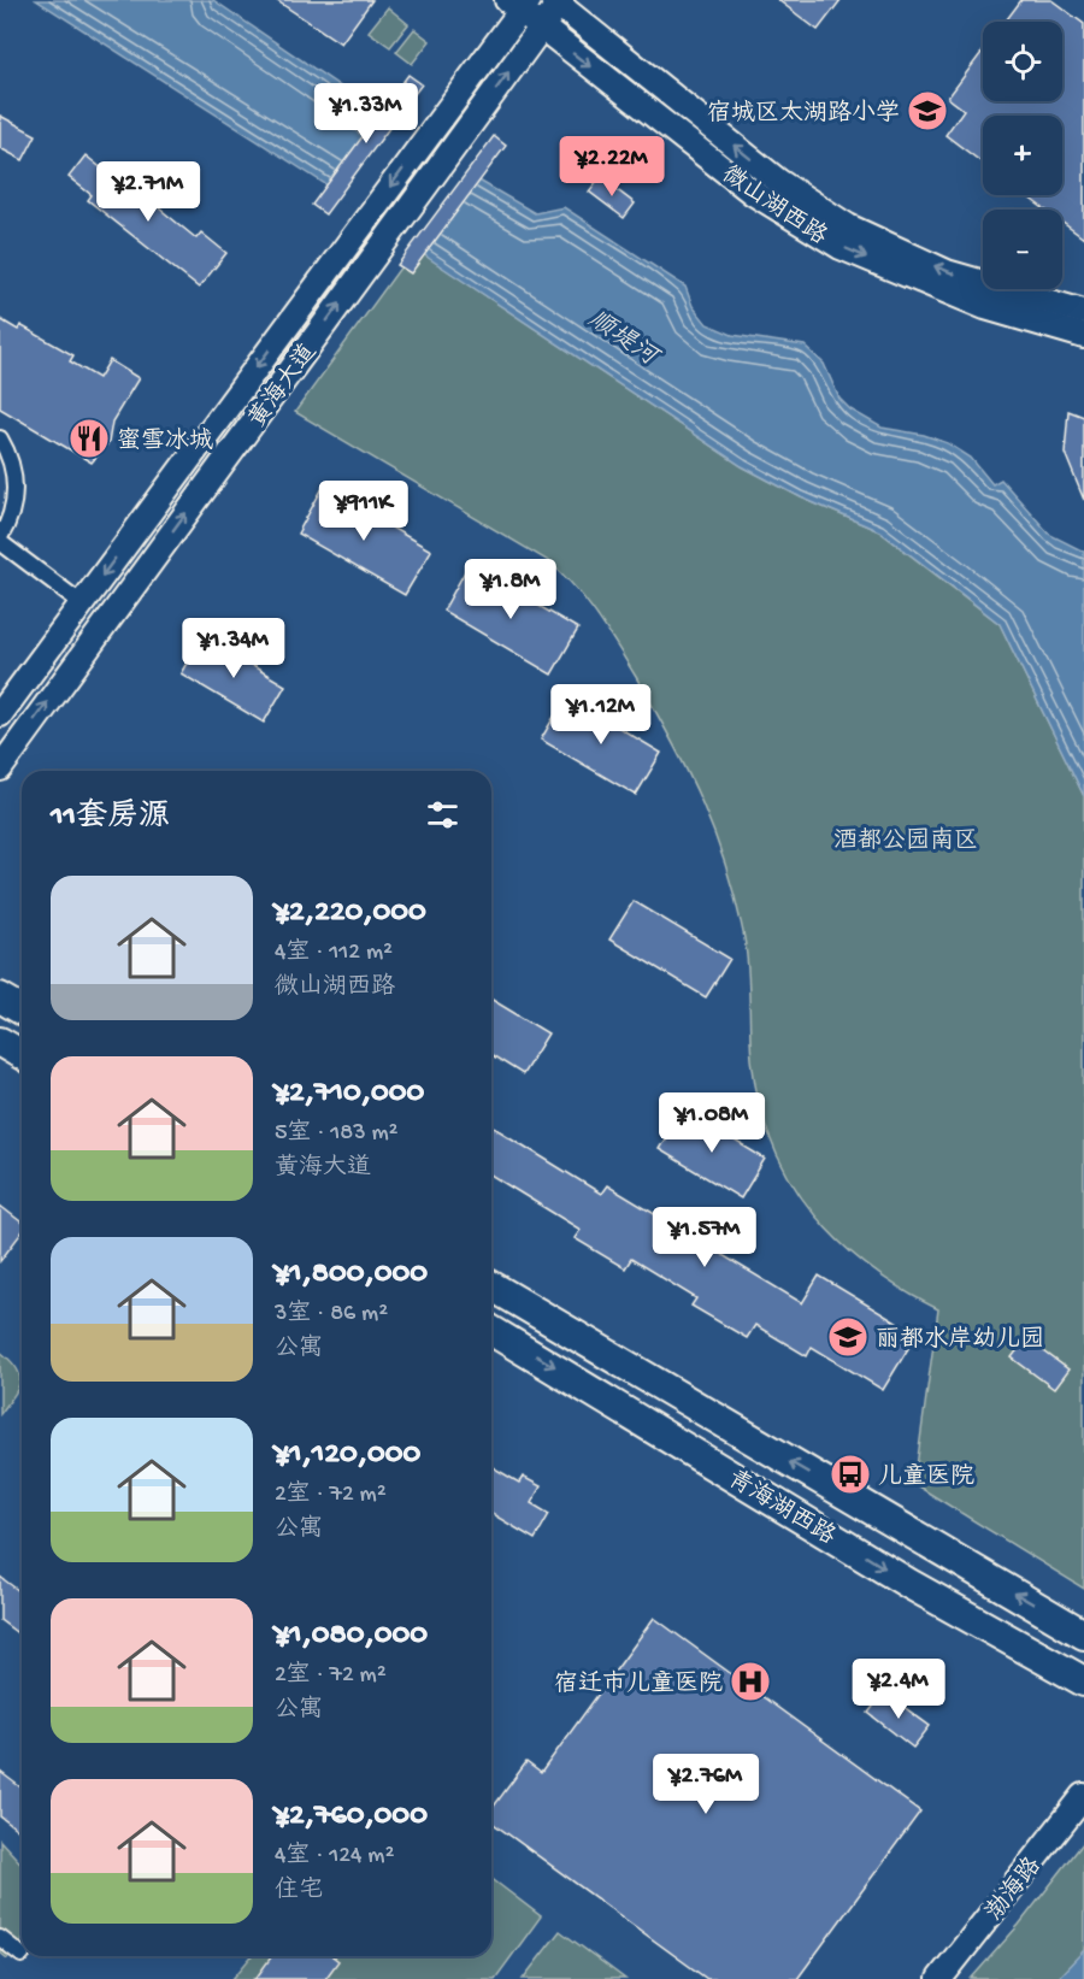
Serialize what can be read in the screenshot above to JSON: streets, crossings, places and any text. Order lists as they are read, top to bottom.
{
  "streets": {
    "main road": ["青海湖西路"],
    "street": ["微山湖西路", "黄海大道", "渤海路"]
  },
  "crossings": [
    ["微山湖西路", "黄海大道"]
  ],
  "water": ["顺堤河"],
  "parks": ["酒都公园南区"],
  "places": {
    "school or university": ["宿城区太湖路小学", "丽都水岸幼儿园"],
    "restaurant": ["蜜雪冰城"],
    "bus stop": ["儿童医院"],
    "hospital": ["宿迁市儿童医院"]
  },
  "page": {
    "map_buttons": ["+", "−"],
    "price": [
      "¥1.33M",
      "¥2.22M",
      "¥2.71M",
      "¥911K",
      "¥1.8M",
      "¥1.34M",
      "¥1.12M",
      "¥1.08M",
      "¥1.57M",
      "¥2.4M",
      "¥2.76M"
    ],
    "heading": "11套房源",
    "list": [
      {
        "name": "¥2,220,000",
        "note": "4室 · 112 m² · 微山湖西路"
      },
      {
        "name": "¥2,710,000",
        "note": "5室 · 183 m² · 黄海大道"
      },
      {
        "name": "¥1,800,000",
        "note": "3室 · 86 m² · 公寓"
      },
      {
        "name": "¥1,120,000",
        "note": "2室 · 72 m² · 公寓"
      },
      {
        "name": "¥1,080,000",
        "note": "2室 · 72 m² · 公寓"
      },
      {
        "name": "¥2,760,000",
        "note": "4室 · 124 m² · 住宅"
      }
    ]
  }
}
